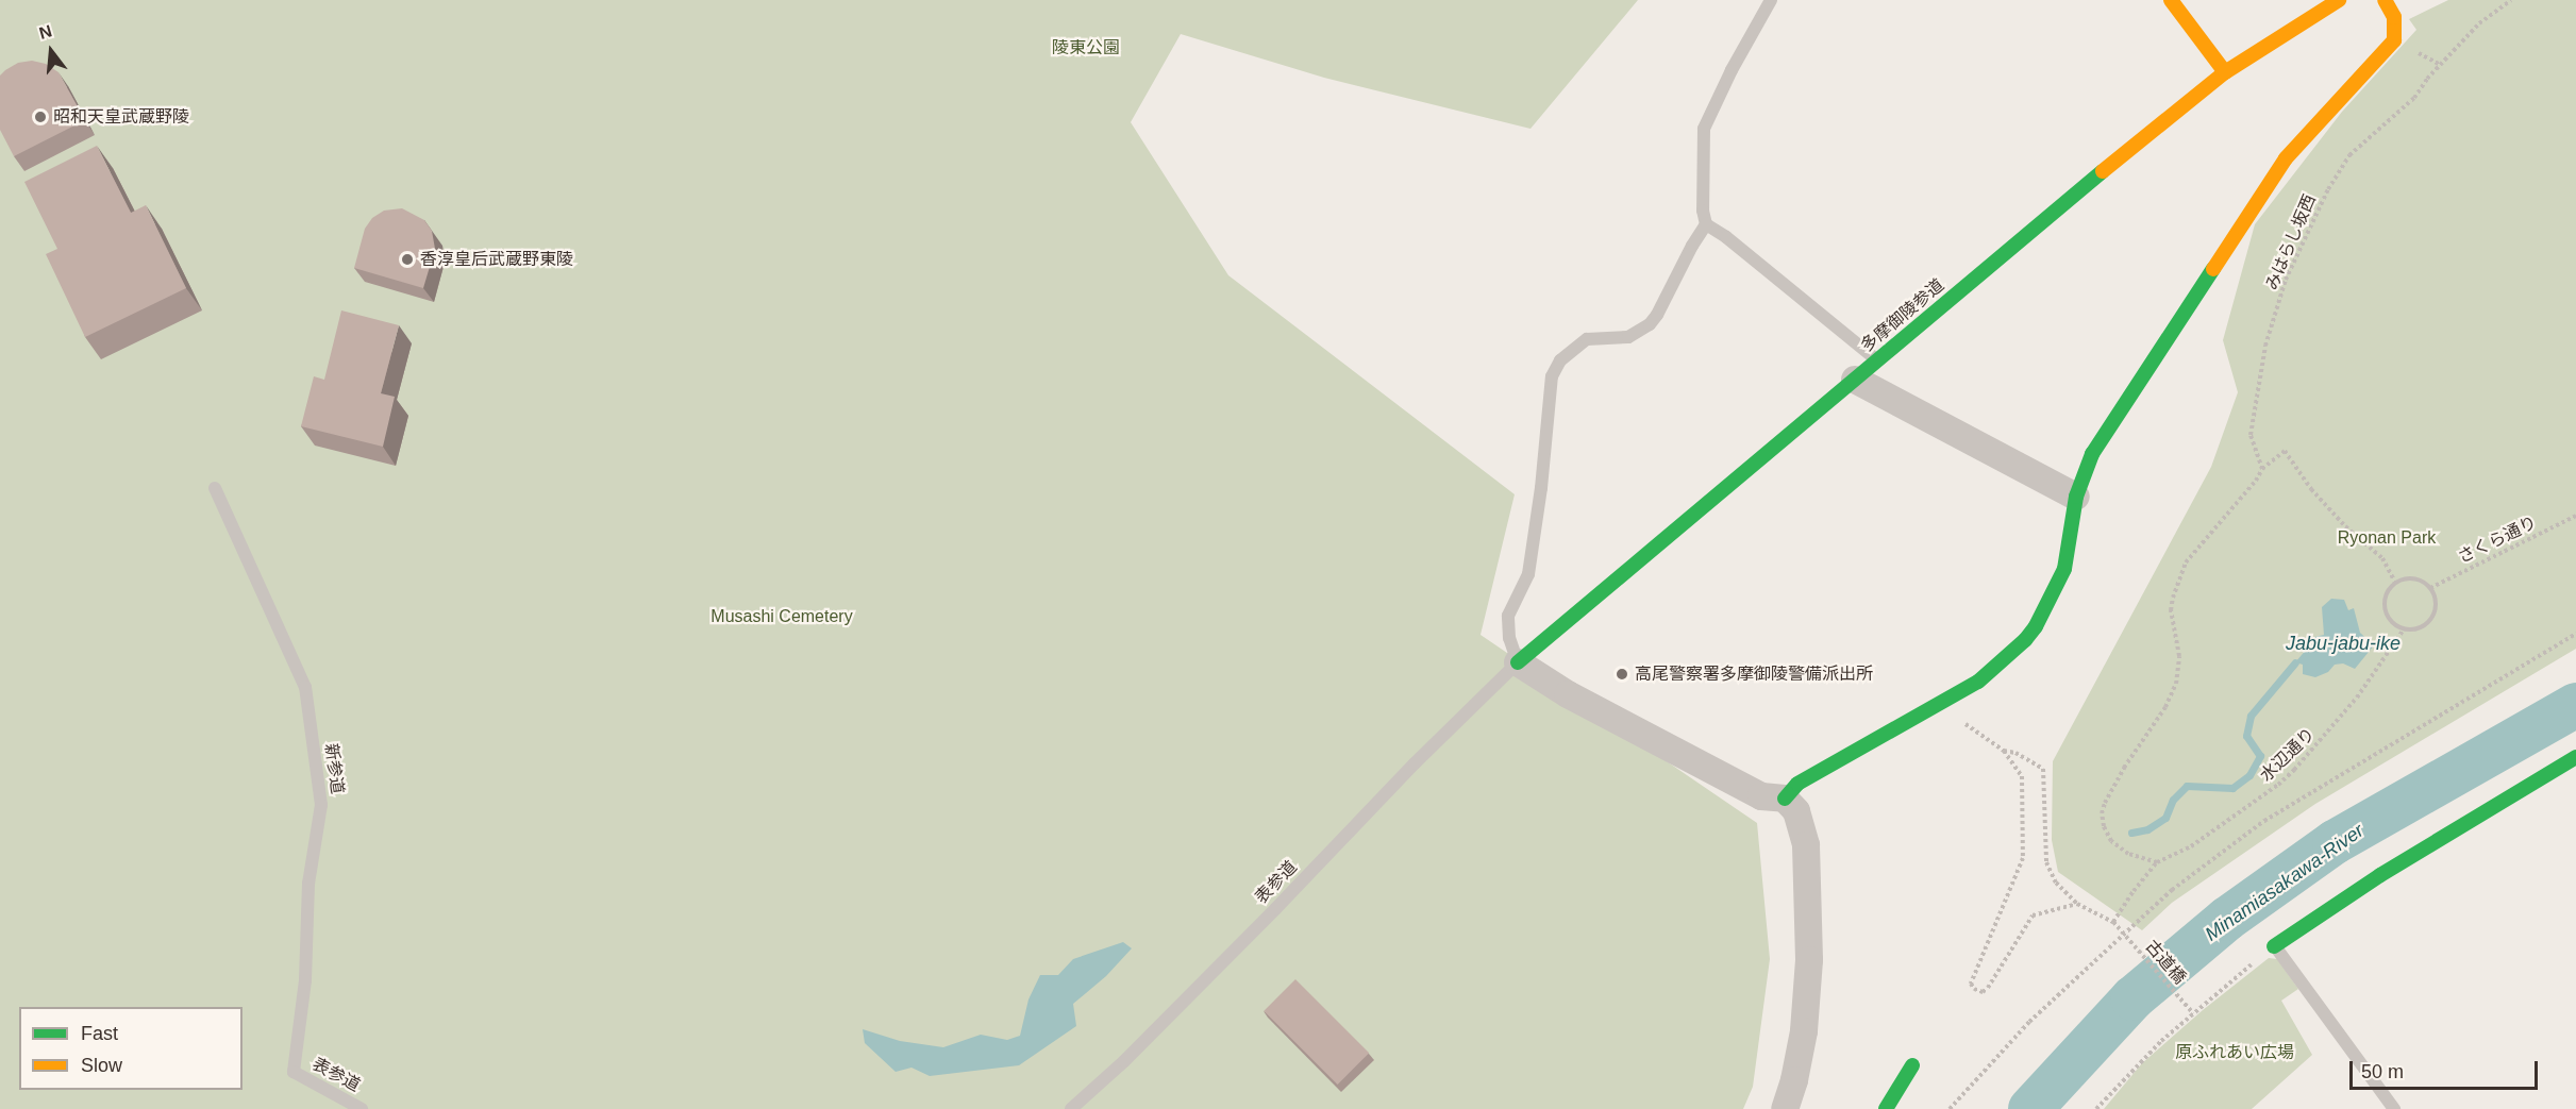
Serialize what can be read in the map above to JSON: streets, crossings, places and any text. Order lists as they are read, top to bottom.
{
  "streets": {
    "street": ["多摩御陵参道"],
    "lane": ["新参道", "表参道"],
    "path": [
      "みはらし坂西",
      "さくら通り",
      "水辺通り",
      "古道橋"
    ]
  },
  "crossings": [
    ["多摩御陵参道", "表参道"],
    ["さくら通り", "水辺通り"],
    ["新参道", "表参道"]
  ],
  "water": ["Jabu-jabu-ike", "Minamiasakawa-River"],
  "parks": [
    "陵東公園",
    "Ryonan Park",
    "Musashi Cemetery",
    "原ふれあい広場"
  ],
  "places": ["昭和天皇武蔵野陵", "香淳皇后武蔵野東陵", "高尾警察署多摩御陵警備派出所"],
  "legend": ["Fast", "Slow"],
  "scale_bar": "50 m",
  "north": "top"
}
